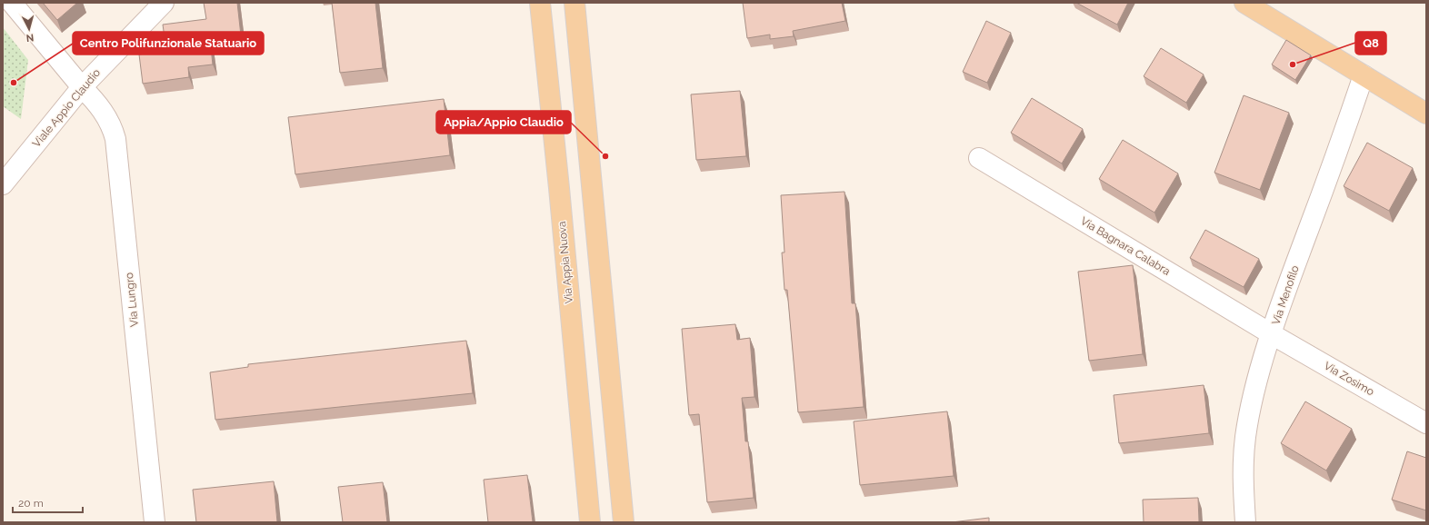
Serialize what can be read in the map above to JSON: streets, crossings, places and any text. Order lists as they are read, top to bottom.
{
  "streets": {
    "main road": ["Via Appia Nuova"],
    "street": [
      "Viale Appio Claudio",
      "Via Bagnara Calabra",
      "Via Menofilo",
      "Via Lungro",
      "Via Zosimo"
    ]
  },
  "crossings": [
    ["Viale Appio Claudio", "Via Lungro"],
    ["Via Bagnara Calabra", "Via Menofilo"],
    ["Via Bagnara Calabra", "Via Zosimo"],
    ["Via Menofilo", "Via Zosimo"]
  ],
  "places": ["Q8", "Centro Polifunzionale Statuario", "Appia/Appio Claudio"],
  "scale_bar": "20 m",
  "north": "bottom"
}
